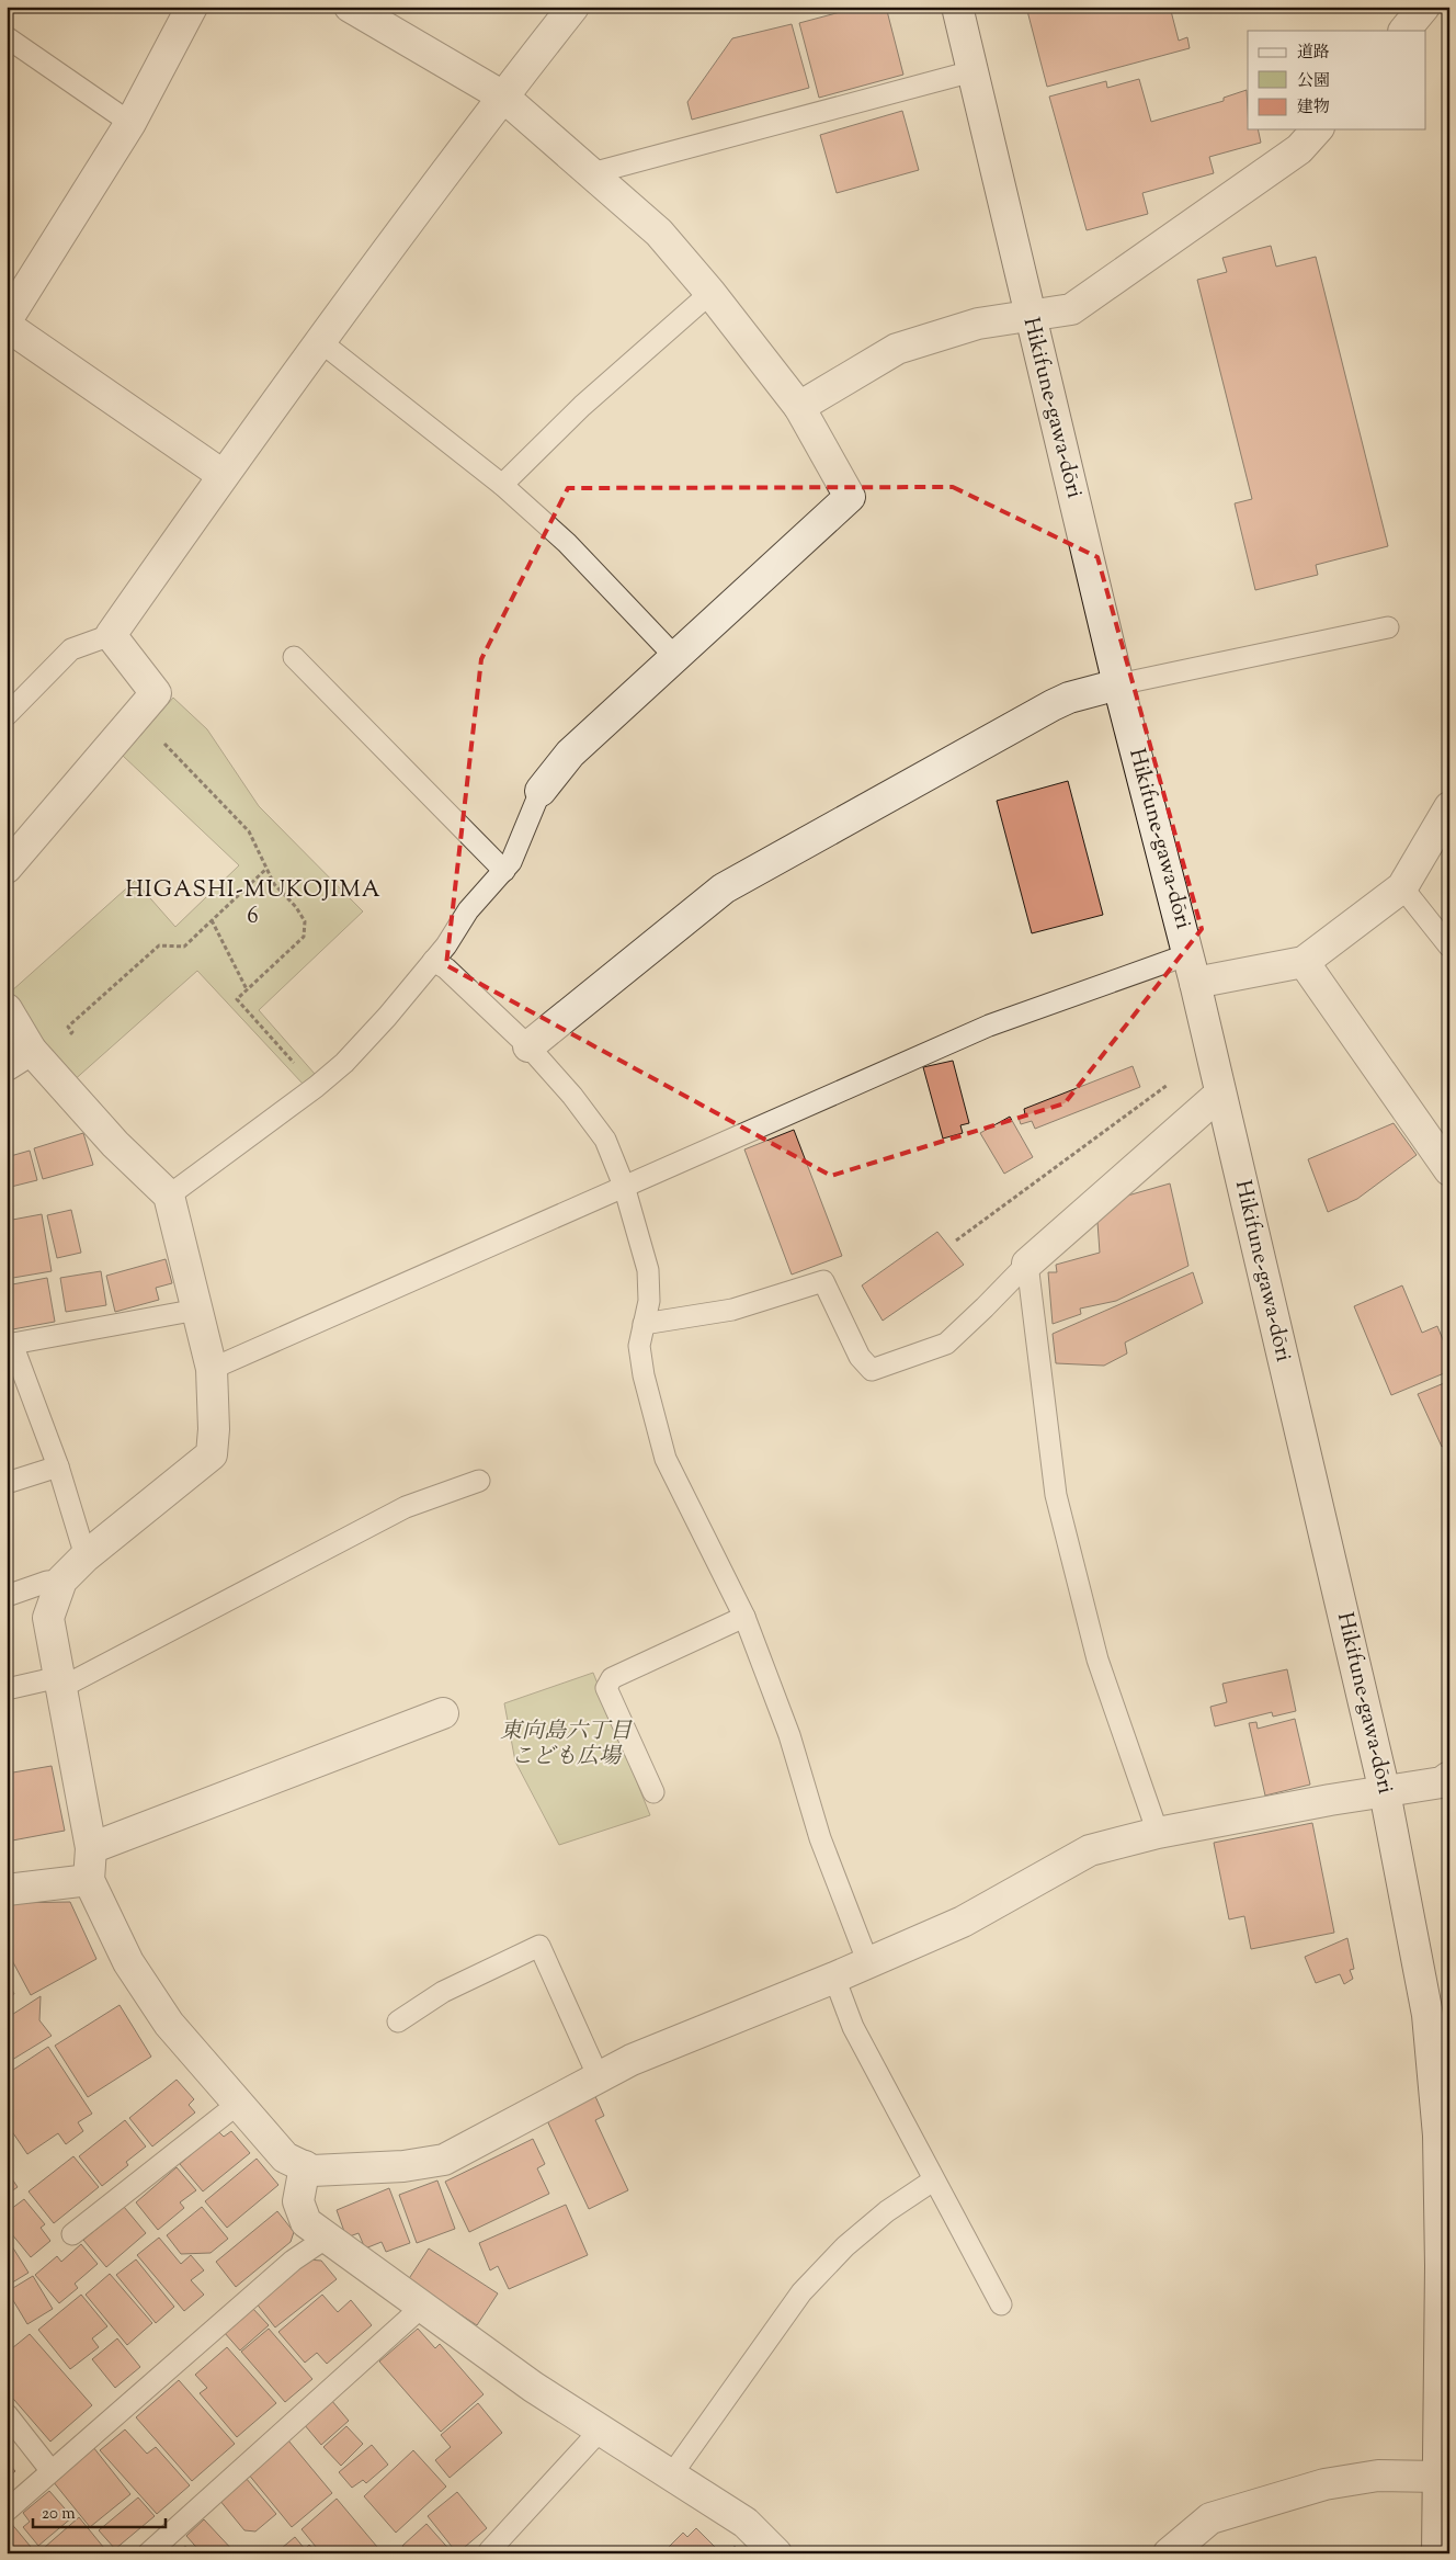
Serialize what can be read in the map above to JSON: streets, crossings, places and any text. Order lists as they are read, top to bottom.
{
  "streets": {
    "street": ["Hikifune-gawa-dōri"]
  },
  "districts": ["HIGASHI-MUKOJIMA 6"],
  "parks": ["東向島六丁目 こども広場"],
  "legend": ["道路", "公園", "建物"],
  "scale_bar": "20 m"
}
